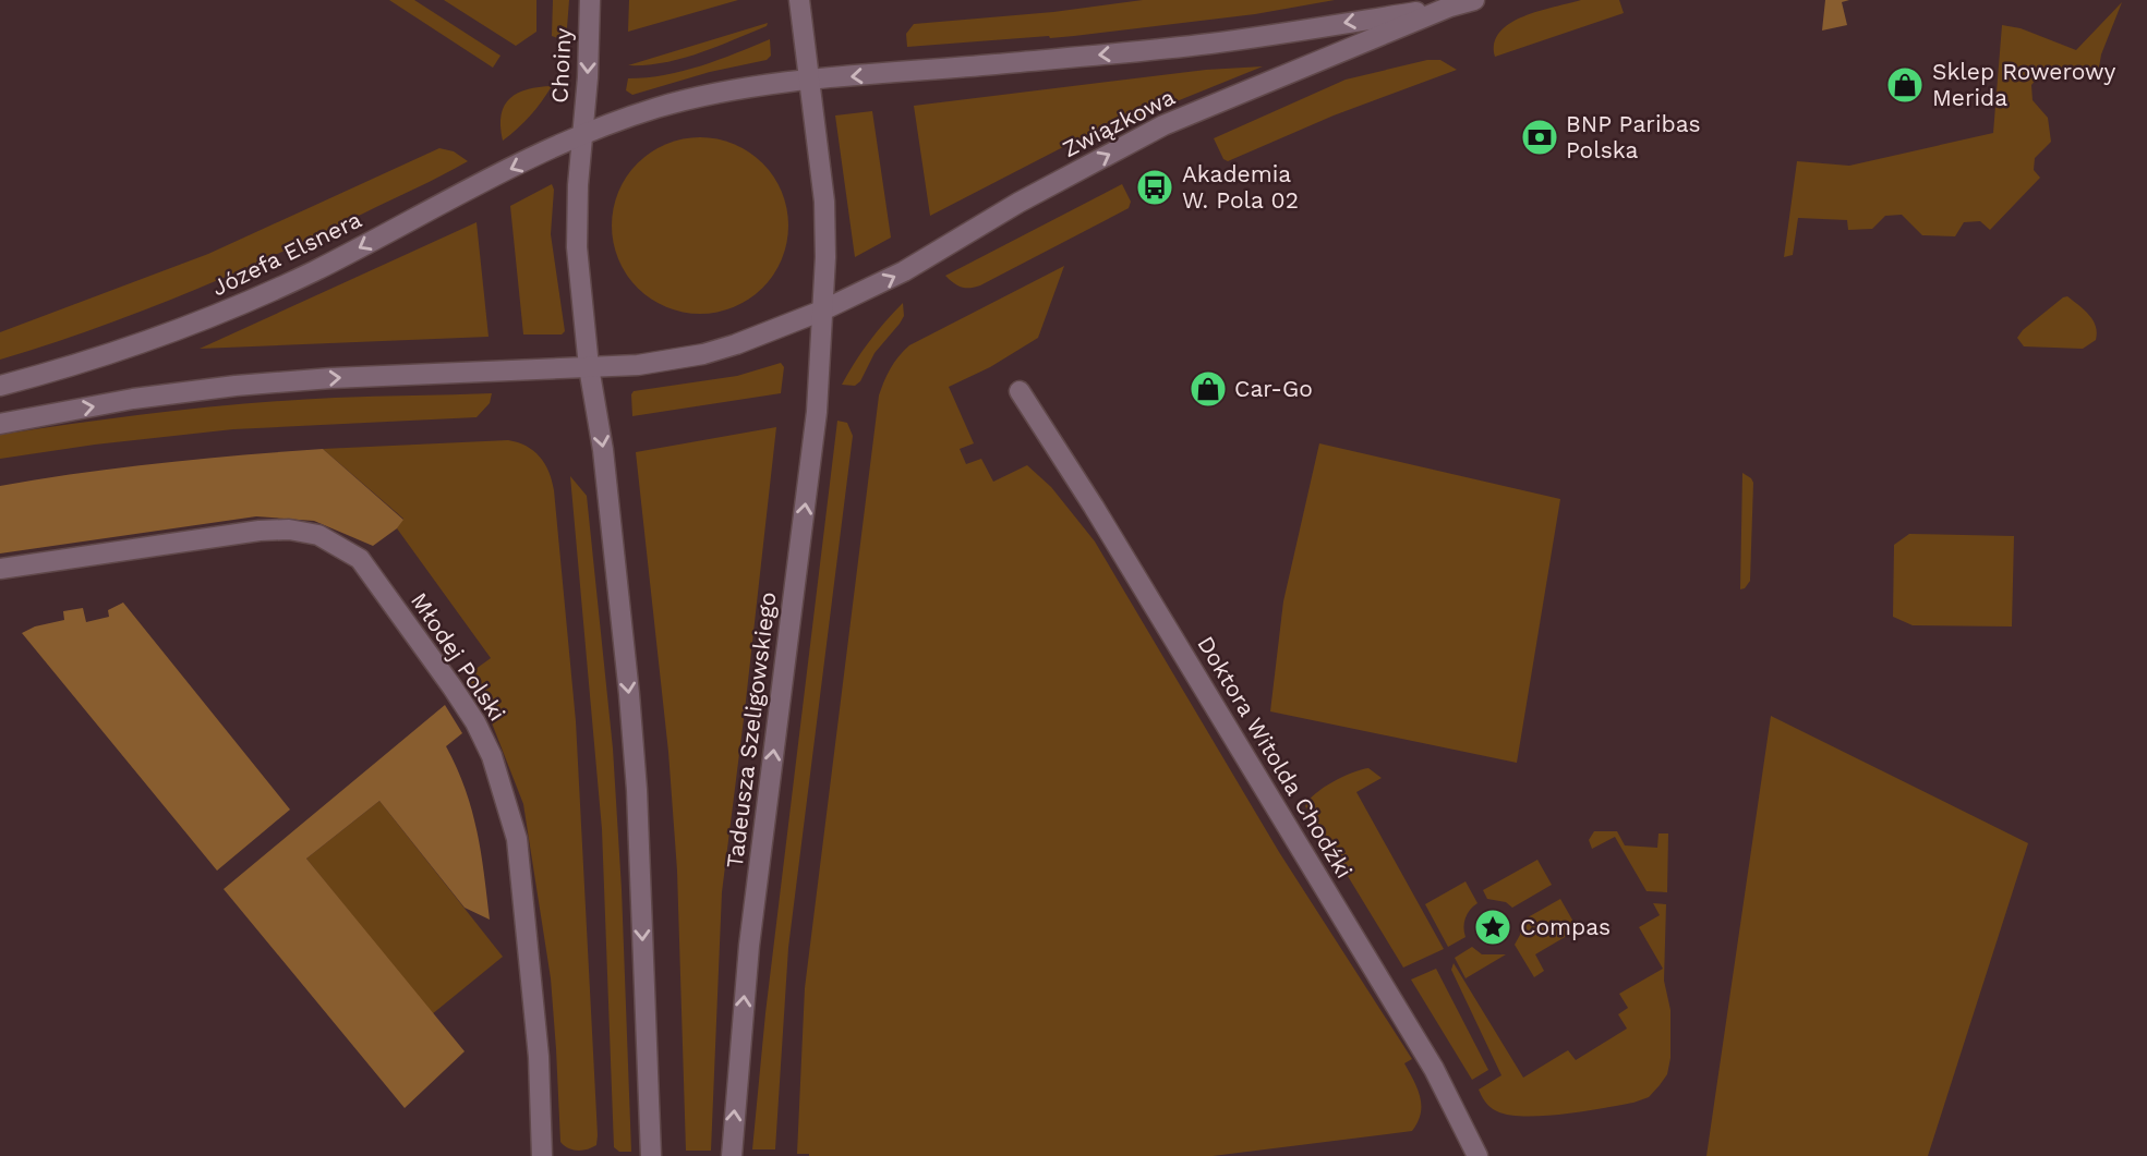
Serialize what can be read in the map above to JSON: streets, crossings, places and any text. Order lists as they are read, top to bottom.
{
  "streets": {
    "street": [
      "Choiny",
      "Związkowa",
      "Józefa Elsnera",
      "Młodej Polski",
      "Tadeusza Szeligowskiego",
      "Doktora Witolda Chodźki"
    ]
  },
  "crossings": [
    ["Choiny", "Związkowa"],
    ["Choiny", "Józefa Elsnera"],
    ["Związkowa", "Józefa Elsnera"],
    ["Związkowa", "Tadeusza Szeligowskiego"],
    ["Józefa Elsnera", "Tadeusza Szeligowskiego"]
  ],
  "one_way": ["Choiny"],
  "places": {
    "shop": ["Sklep Rowerowy Merida", "Car-Go"],
    "bank": ["BNP Paribas Polska"],
    "bus stop": ["Akademia W. Pola 02"],
    "place": ["Compas"]
  }
}
